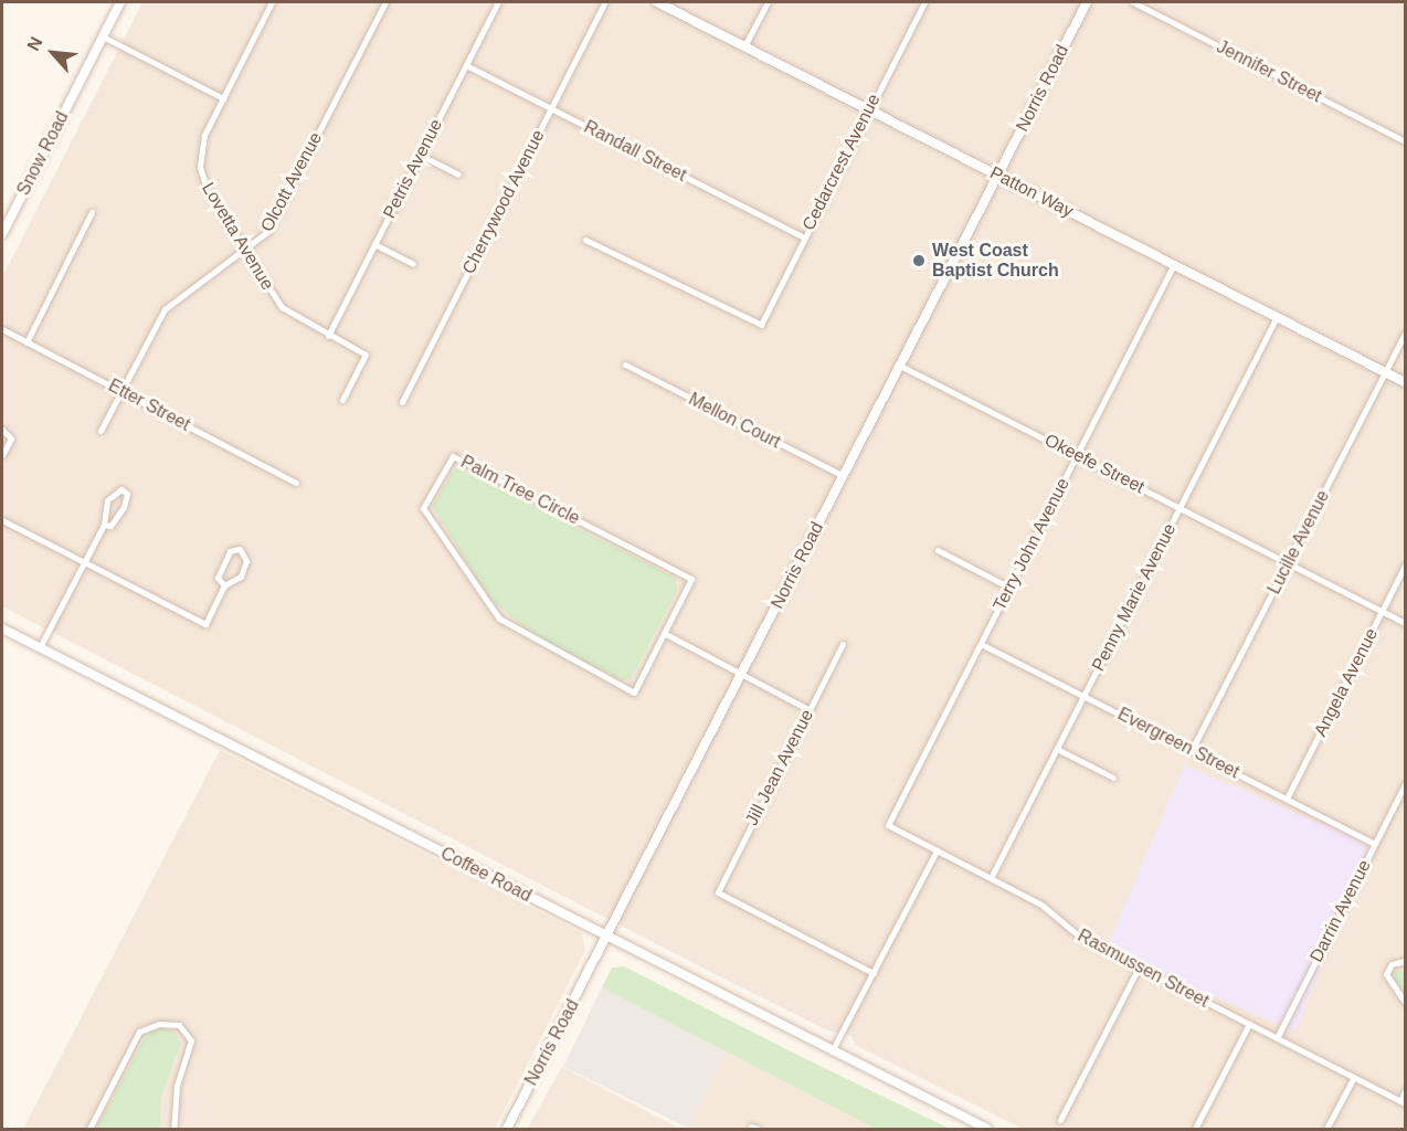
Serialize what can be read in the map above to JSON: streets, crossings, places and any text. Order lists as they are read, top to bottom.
{
  "streets": {
    "street": [
      "Jennifer Street",
      "Norris Road",
      "Randall Street",
      "Snow Road",
      "Cedarcrest Avenue",
      "Petris Avenue",
      "Olcott Avenue",
      "Patton Way",
      "Cherrywood Avenue",
      "Lovetta Avenue",
      "Etter Street",
      "Mellon Court",
      "Okeefe Street",
      "Palm Tree Circle",
      "Lucille Avenue",
      "Terry John Avenue",
      "Penny Marie Avenue",
      "Angela Avenue",
      "Evergreen Street",
      "Jill Jean Avenue",
      "Coffee Road",
      "Darrin Avenue",
      "Rasmussen Street"
    ]
  },
  "crossings": [
    ["Norris Road", "Patton Way"],
    ["Norris Road", "Mellon Court"],
    ["Norris Road", "Okeefe Street"],
    ["Norris Road", "Coffee Road"],
    ["Randall Street", "Cedarcrest Avenue"],
    ["Randall Street", "Petris Avenue"],
    ["Randall Street", "Cherrywood Avenue"],
    ["Cedarcrest Avenue", "Patton Way"],
    ["Petris Avenue", "Lovetta Avenue"],
    ["Olcott Avenue", "Lovetta Avenue"],
    ["Olcott Avenue", "Etter Street"],
    ["Patton Way", "Lucille Avenue"],
    ["Patton Way", "Terry John Avenue"],
    ["Patton Way", "Penny Marie Avenue"],
    ["Okeefe Street", "Lucille Avenue"],
    ["Okeefe Street", "Terry John Avenue"],
    ["Okeefe Street", "Penny Marie Avenue"],
    ["Okeefe Street", "Angela Avenue"],
    ["Lucille Avenue", "Evergreen Street"],
    ["Terry John Avenue", "Evergreen Street"],
    ["Terry John Avenue", "Rasmussen Street"],
    ["Penny Marie Avenue", "Evergreen Street"],
    ["Penny Marie Avenue", "Rasmussen Street"],
    ["Angela Avenue", "Evergreen Street"],
    ["Evergreen Street", "Darrin Avenue"],
    ["Darrin Avenue", "Rasmussen Street"]
  ],
  "places": ["West Coast Baptist Church"],
  "north": "top left"
}
